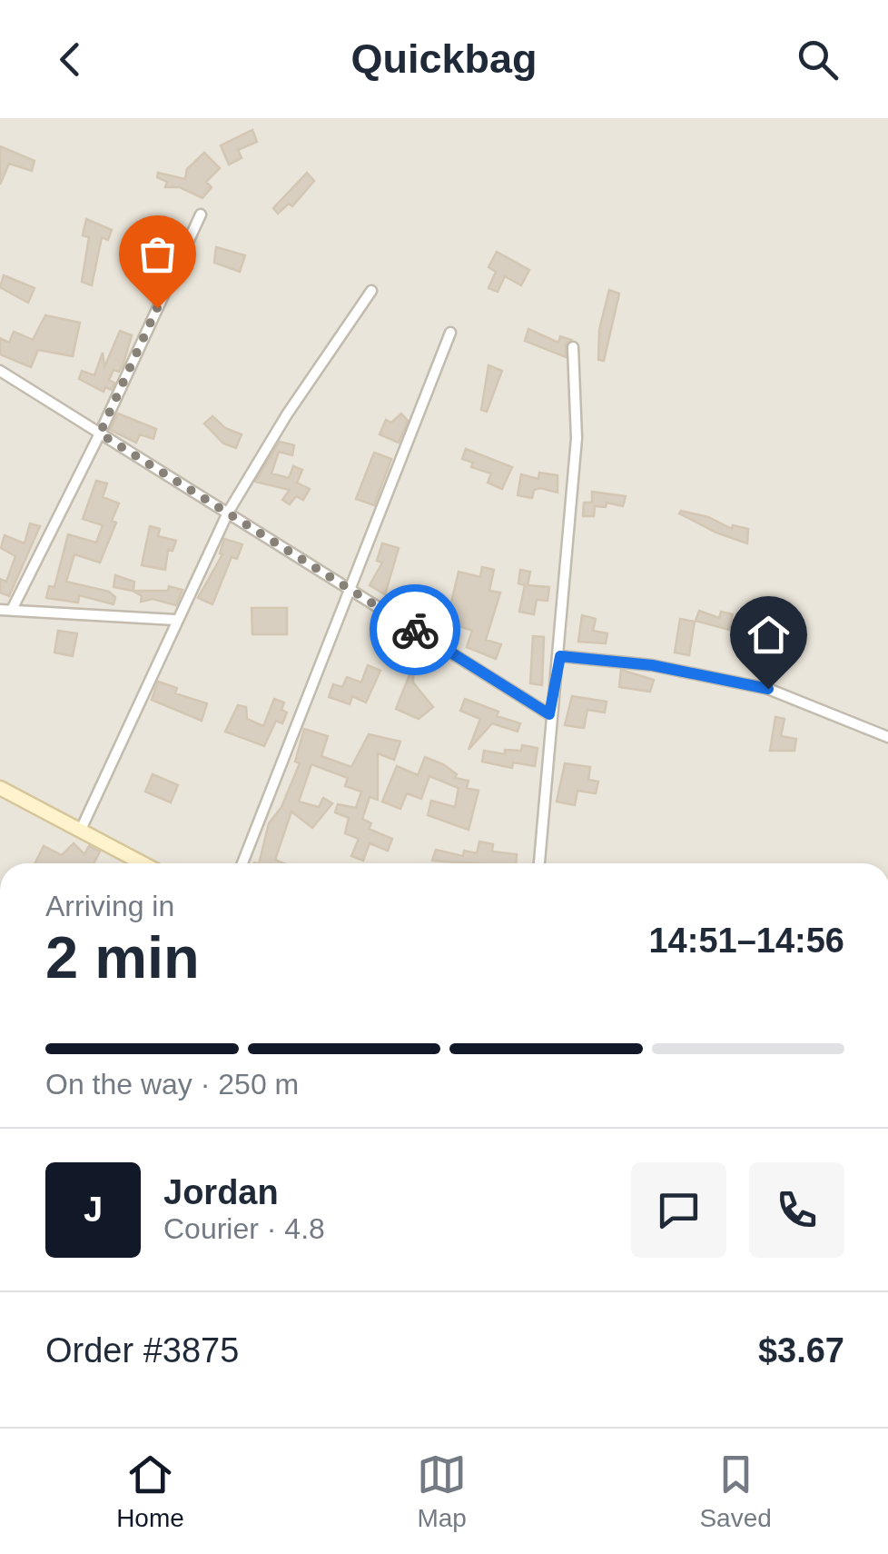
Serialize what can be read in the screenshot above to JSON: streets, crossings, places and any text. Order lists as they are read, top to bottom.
{
  "page": {
    "header": "Quickbag",
    "heading": ["2 min", "Arriving in", "14:51–14:56"],
    "panel": [
      "Jordan",
      "Courier · 4.8",
      "Order #3875",
      "$3.67"
    ],
    "bar": "On the way · 250 m",
    "round": "J",
    "tabs": ["Home", "Map", "Saved"]
  }
}
